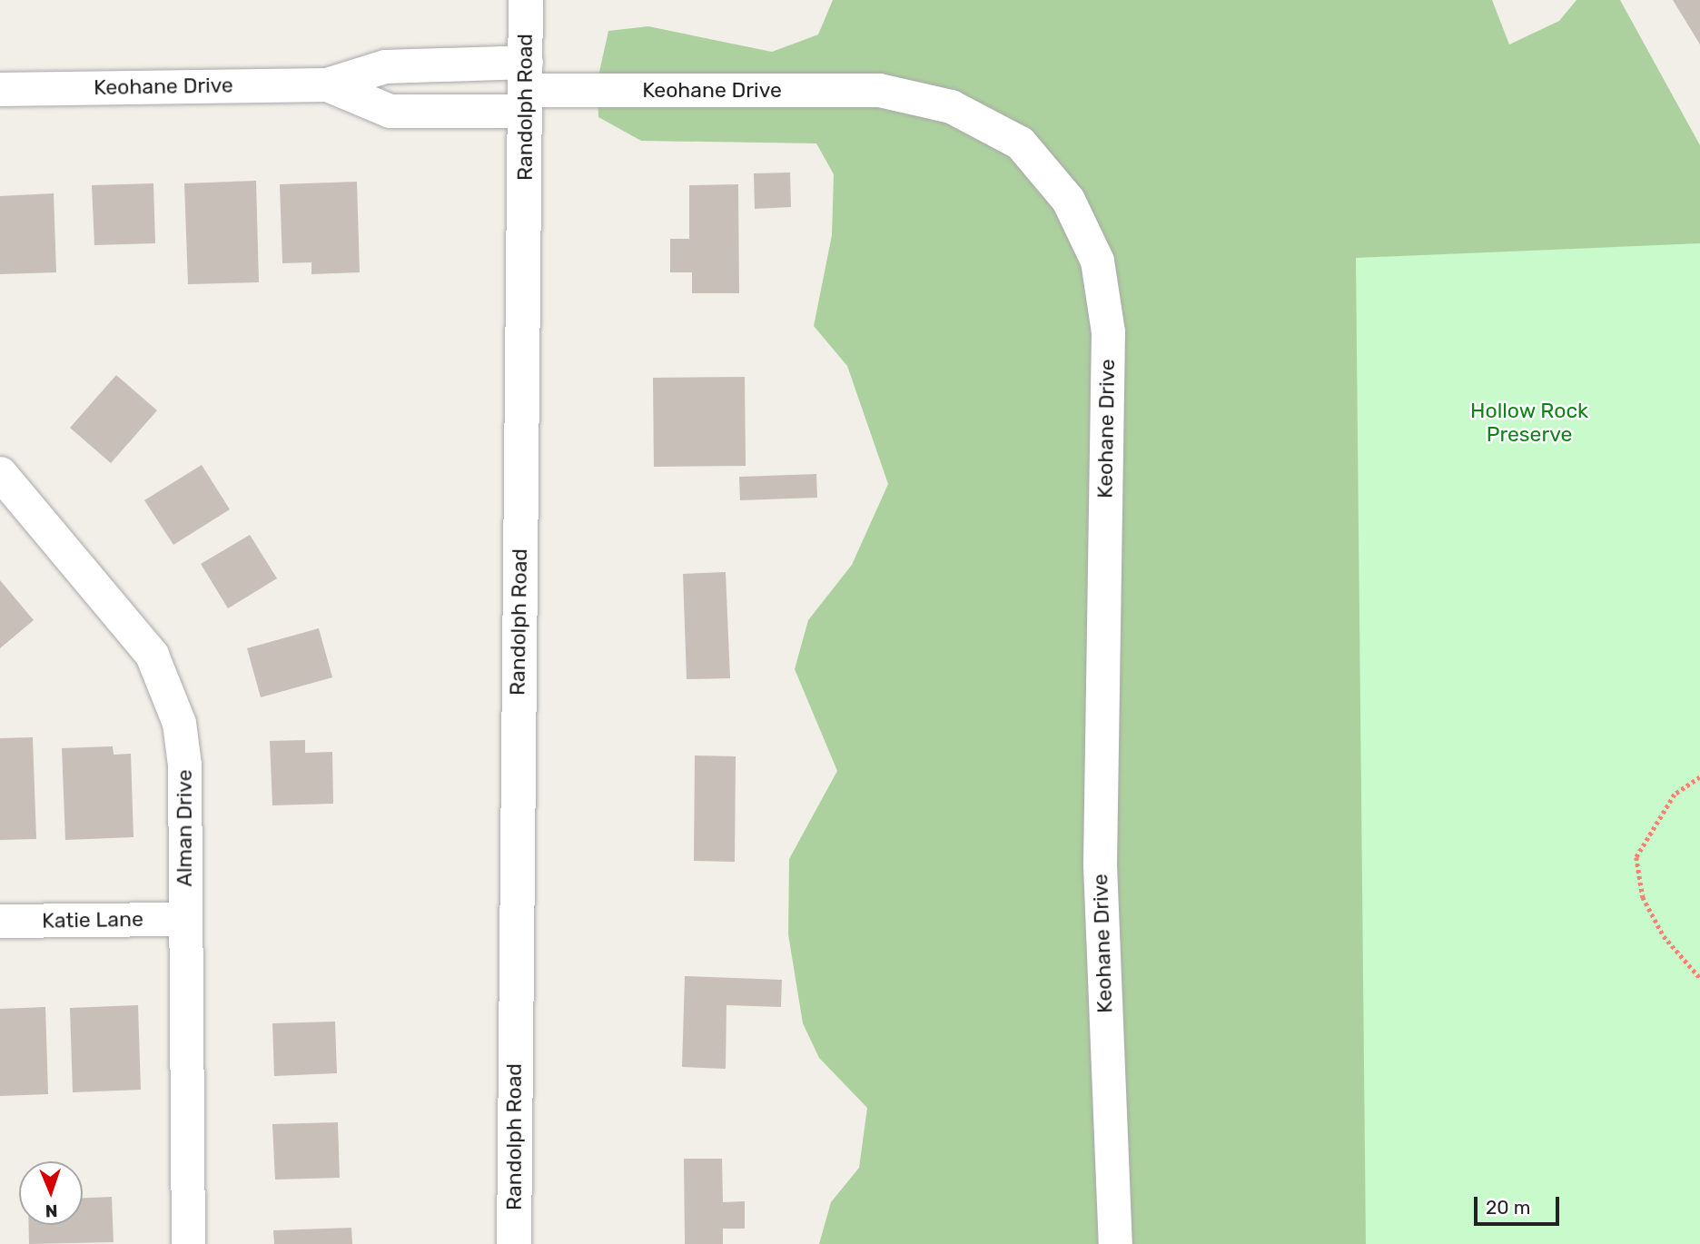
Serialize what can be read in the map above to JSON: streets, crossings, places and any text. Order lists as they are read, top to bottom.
{
  "streets": {
    "street": [
      "Keohane Drive",
      "Randolph Road",
      "Alman Drive",
      "Katie Lane"
    ]
  },
  "crossings": [
    ["Keohane Drive", "Randolph Road"],
    ["Alman Drive", "Katie Lane"]
  ],
  "parks": ["Hollow Rock Preserve"],
  "scale_bar": "20 m",
  "north": "bottom"
}
